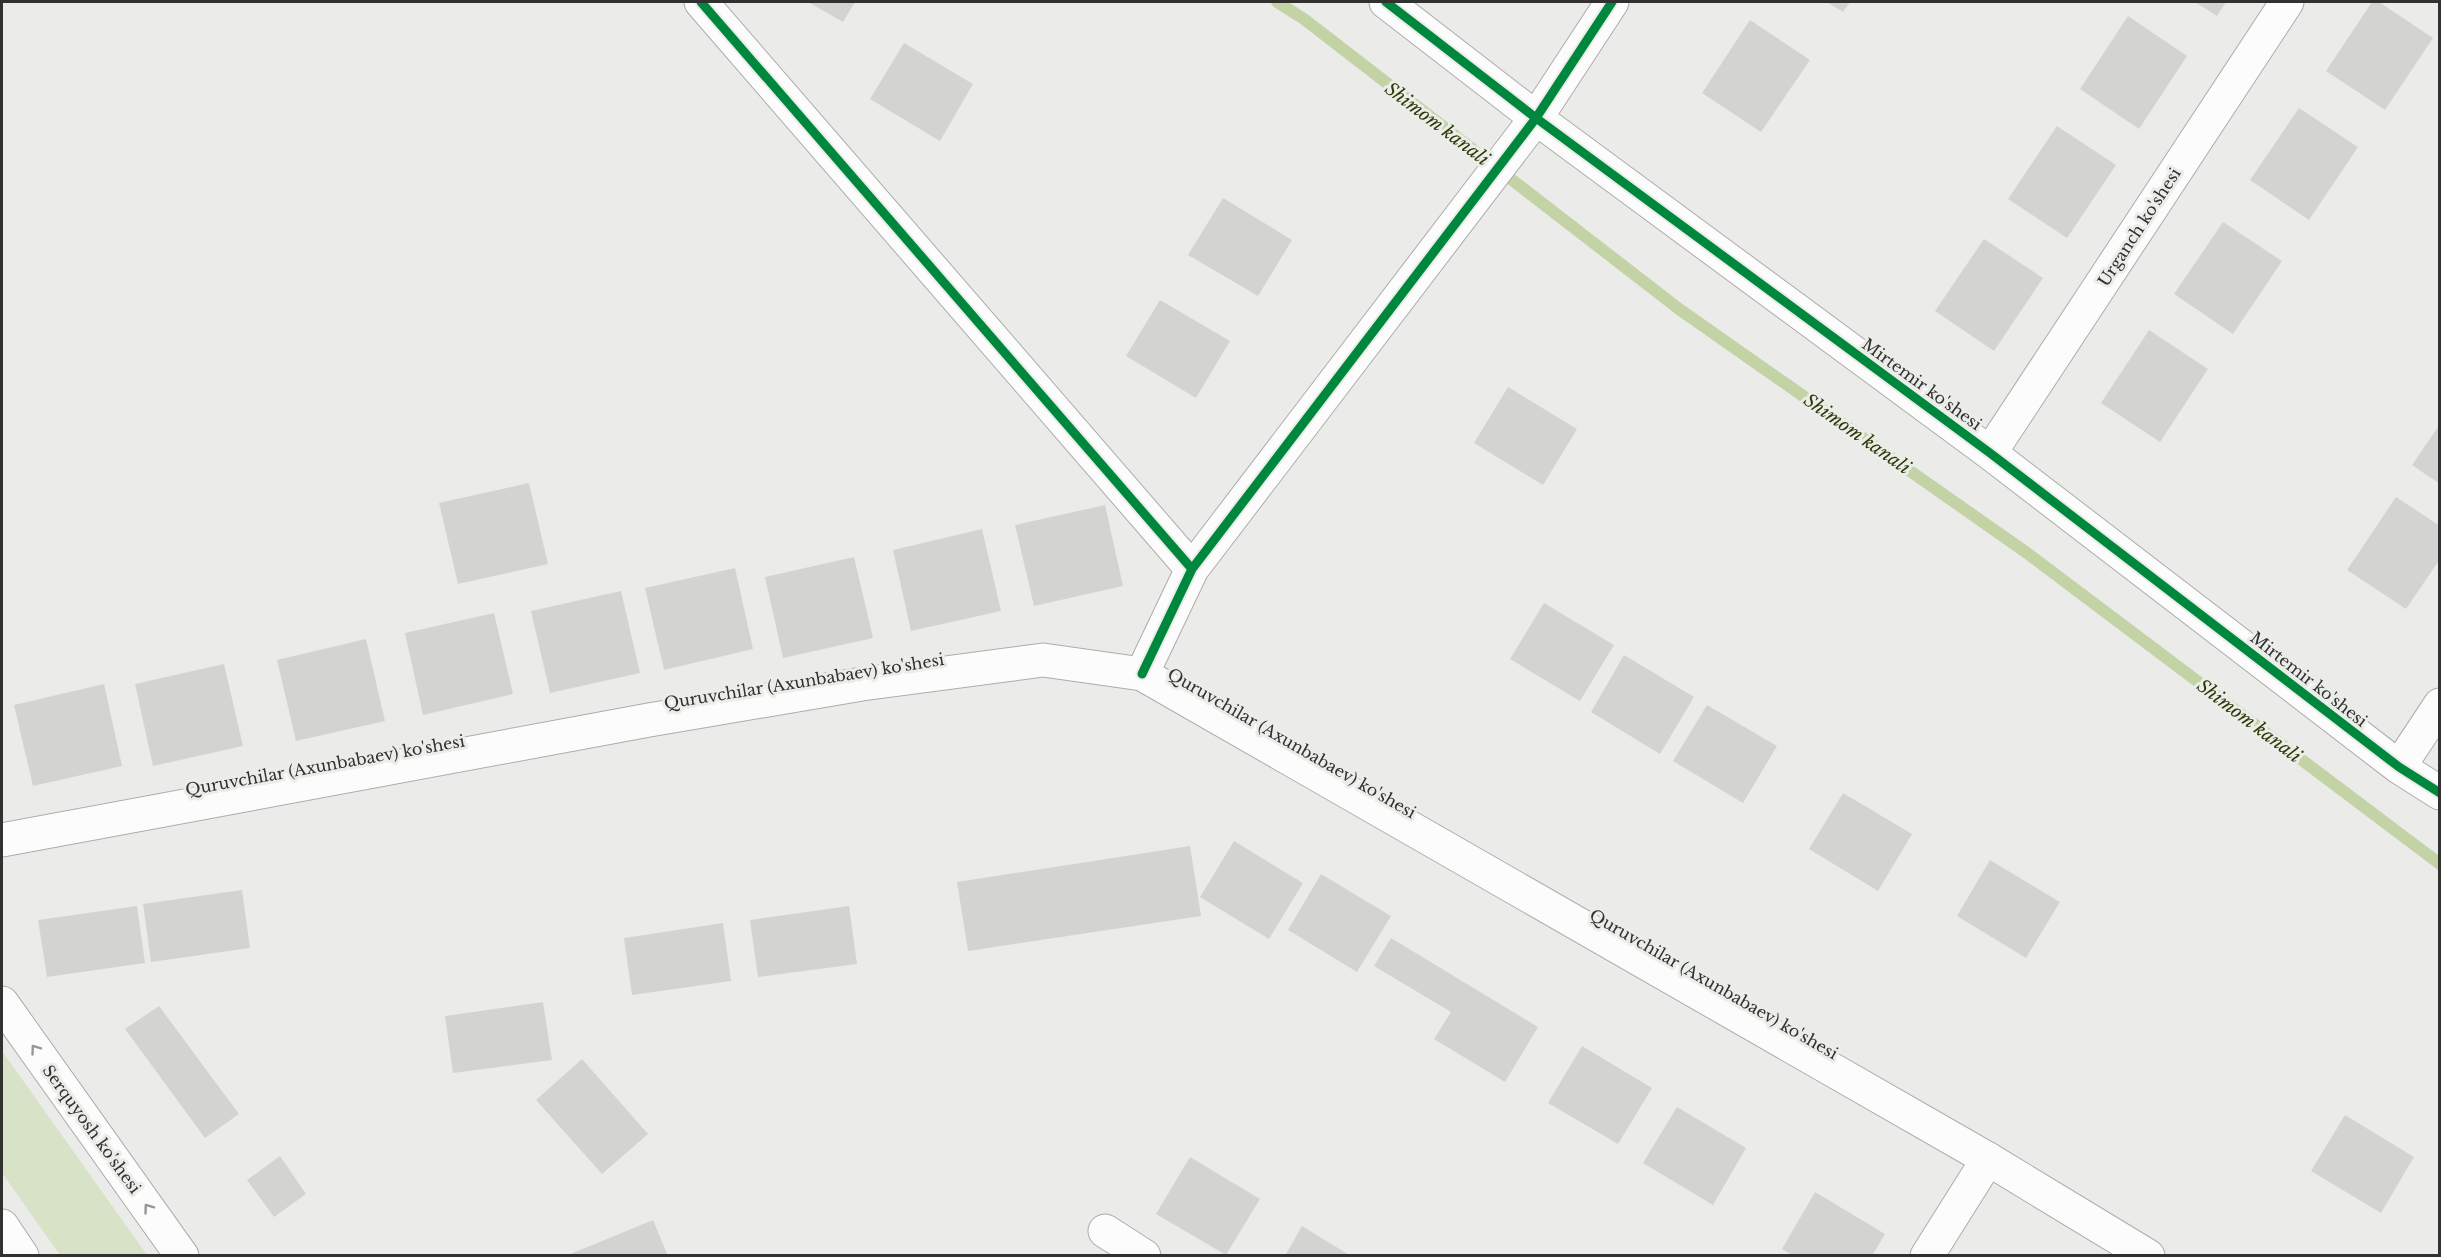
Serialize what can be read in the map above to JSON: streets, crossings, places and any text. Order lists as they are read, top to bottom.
{
  "streets": {
    "street": [
      "Urganch ko'shesi",
      "Mirtemir ko'shesi",
      "Quruvchilar (Axunbabaev) ko'shesi",
      "Serquyosh ko'shesi"
    ]
  },
  "crossings": [
    ["Urganch ko'shesi", "Mirtemir ko'shesi"]
  ],
  "one_way": ["Serquyosh ko'shesi"],
  "water": ["Shimom kanali"]
}
